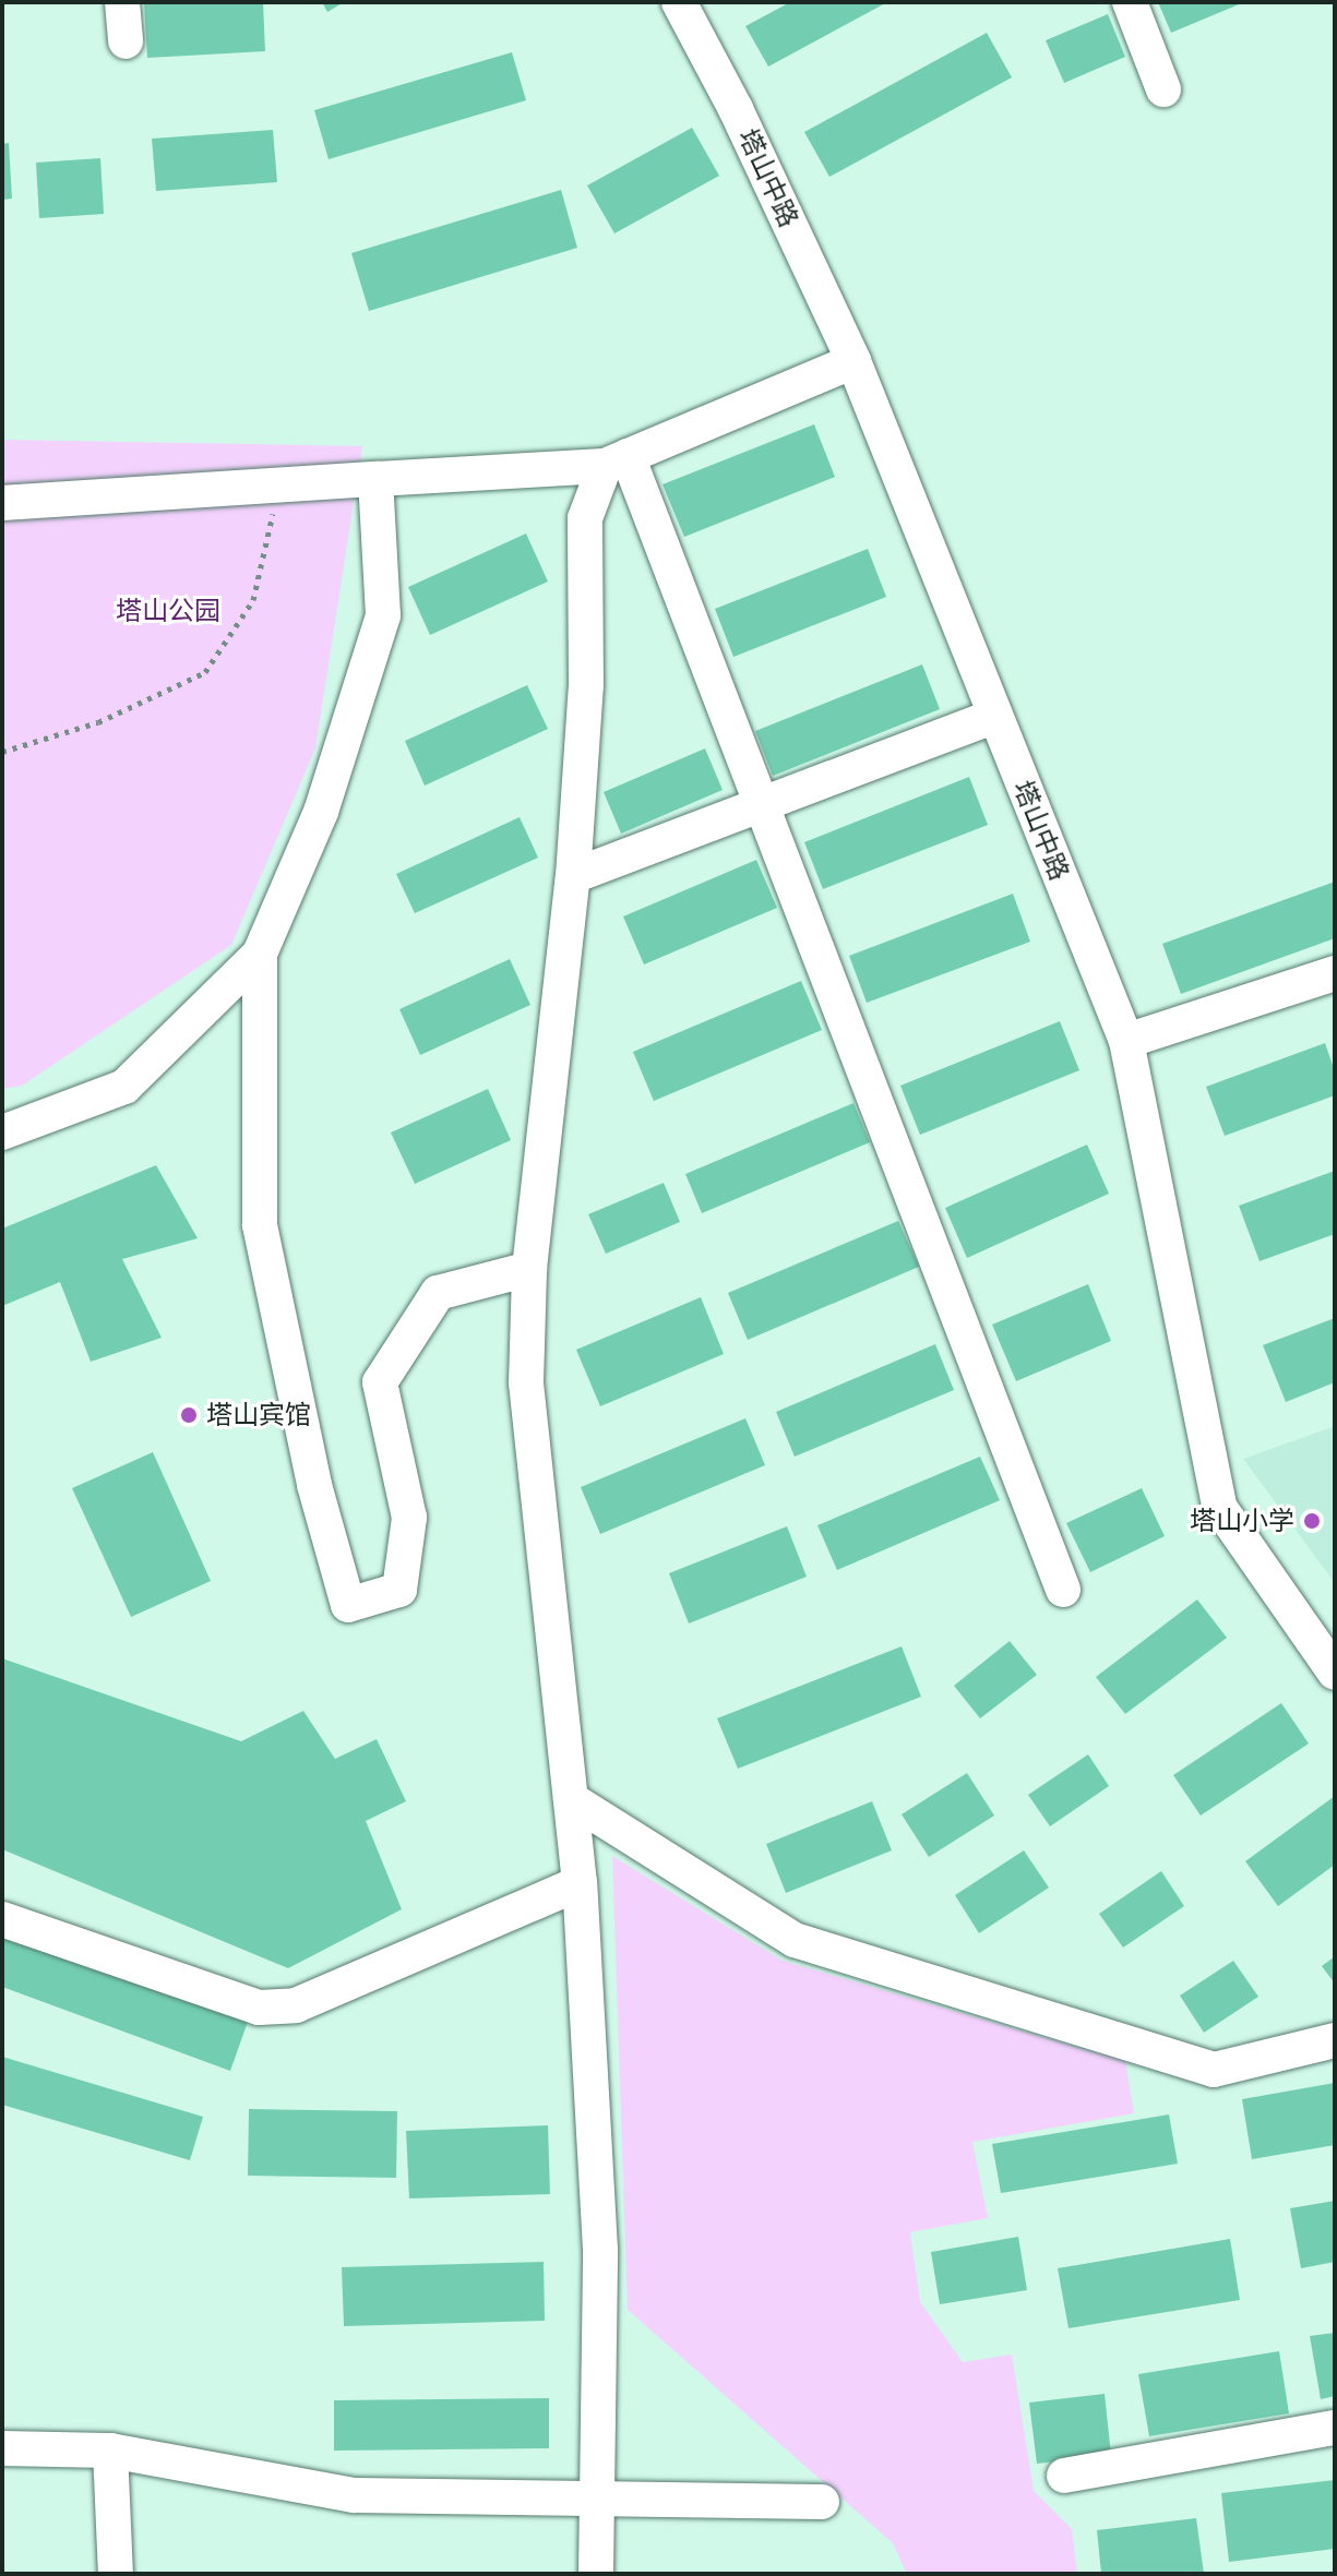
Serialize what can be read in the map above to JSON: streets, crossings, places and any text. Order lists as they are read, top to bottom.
{
  "streets": {
    "street": ["塔山中路"]
  },
  "parks": ["塔山公园"],
  "places": ["塔山宾馆", "塔山小学"]
}
